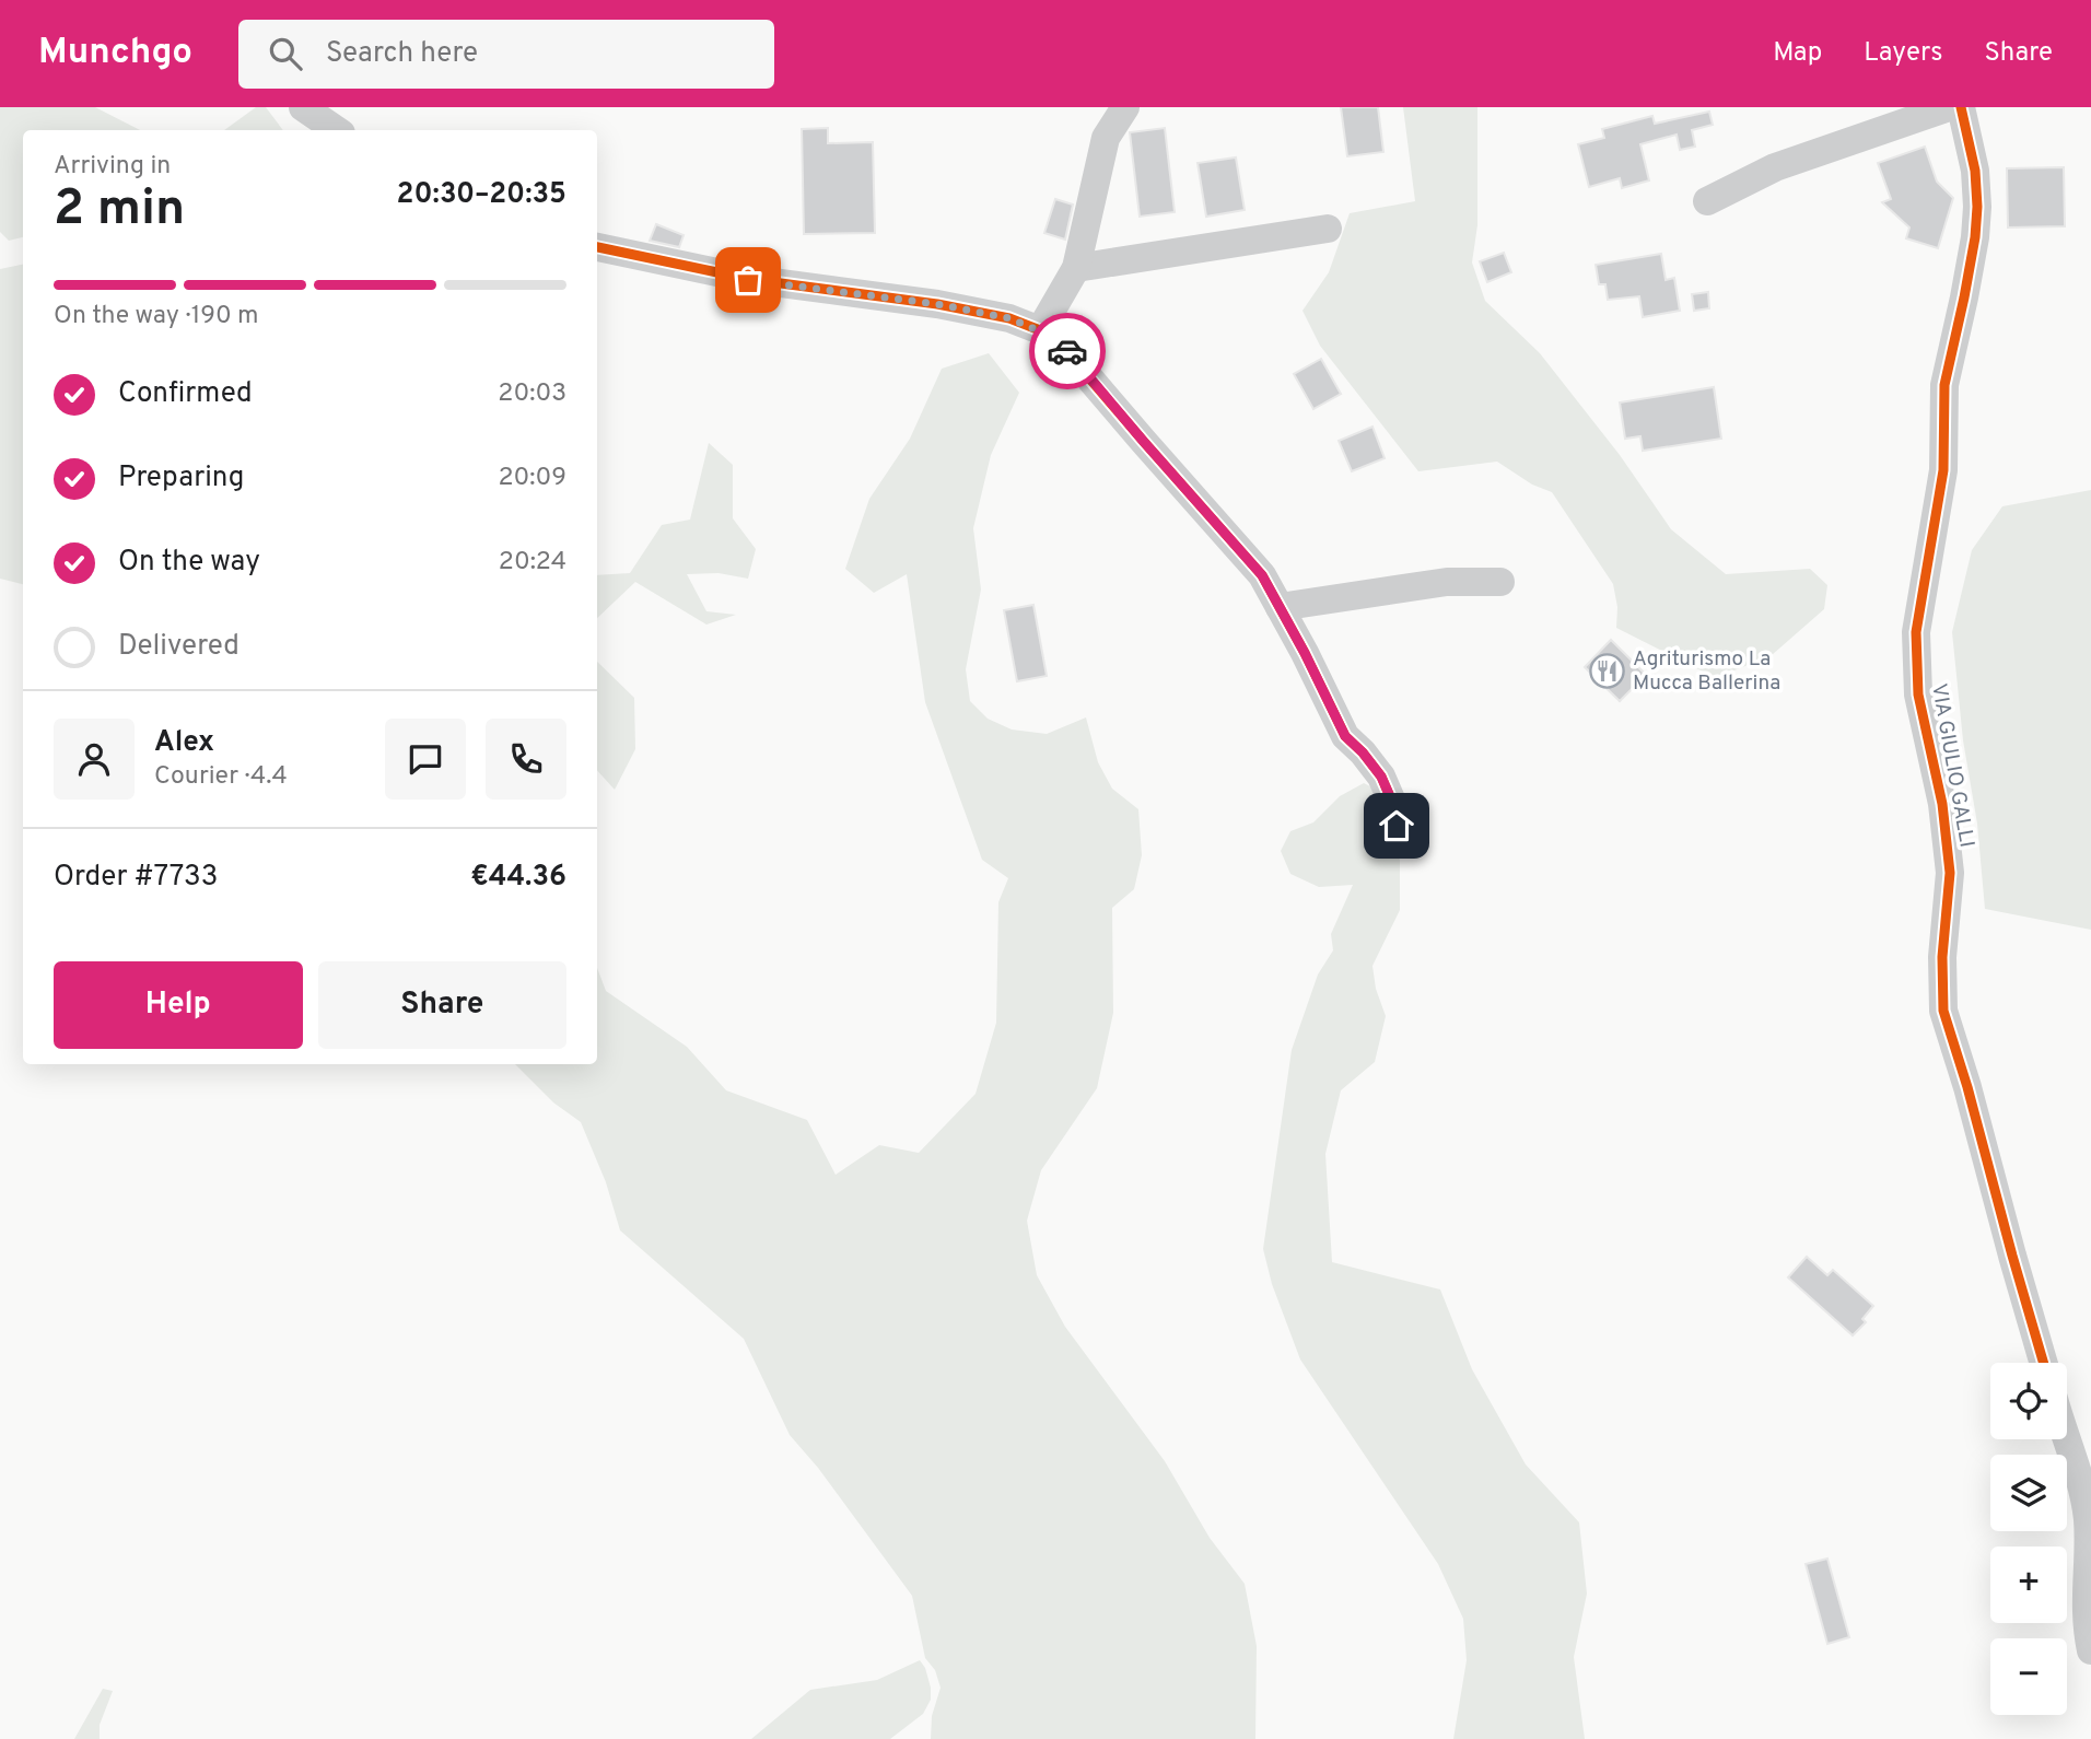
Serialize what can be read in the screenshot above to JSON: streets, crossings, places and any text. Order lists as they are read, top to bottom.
{
  "streets": {
    "street": ["VIA GIULIO GALLI"]
  },
  "places": {
    "restaurant": ["Agriturismo La Mucca Ballerina"]
  },
  "page": {
    "header": "Munchgo",
    "search": "Search here",
    "nav": ["Map", "Layers", "Share"],
    "heading": ["2 min", "Arriving in", "20:30–20:35"],
    "panel": [
      "Alex",
      "Courier · 4.4",
      "Order #7733",
      "€44.36"
    ],
    "bar": "On the way · 190 m",
    "list": [
      ["Confirmed", "20:03"],
      ["Preparing", "20:09"],
      ["On the way", "20:24"],
      "Delivered"
    ],
    "buttons": ["Help", "Share"],
    "map_buttons": ["+", "−"]
  }
}
